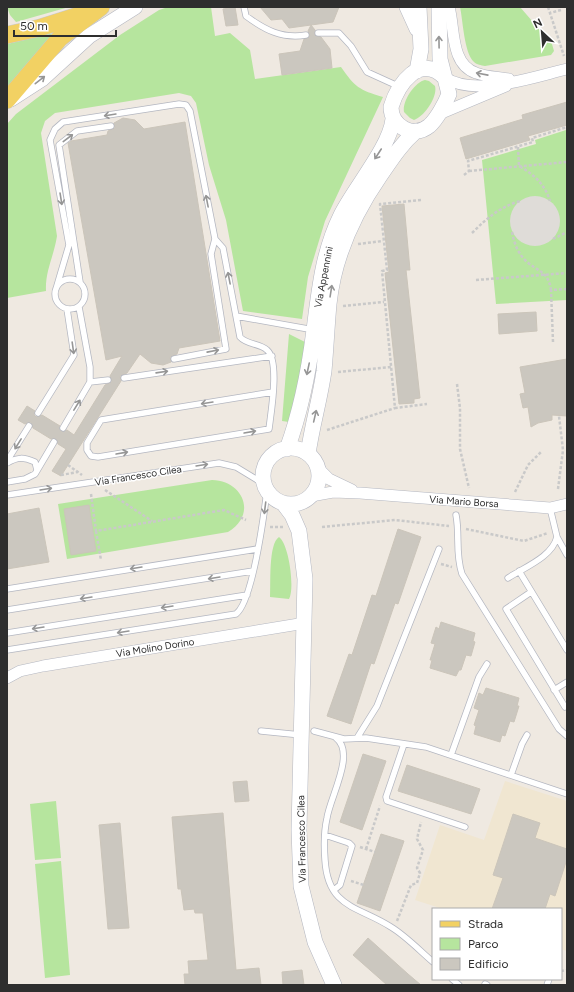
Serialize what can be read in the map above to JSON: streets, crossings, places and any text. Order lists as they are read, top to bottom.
{
  "streets": {
    "street": [
      "Via Appennini",
      "Via Francesco Cilea",
      "Via Mario Borsa",
      "Via Molino Dorino"
    ]
  },
  "crossings": [
    ["Via Appennini", "Via Francesco Cilea"],
    ["Via Appennini", "Via Mario Borsa"],
    ["Via Francesco Cilea", "Via Mario Borsa"],
    ["Via Francesco Cilea", "Via Molino Dorino"]
  ],
  "legend": ["Strada", "Parco", "Edificio"],
  "scale_bar": "50 m",
  "north": "top left"
}
